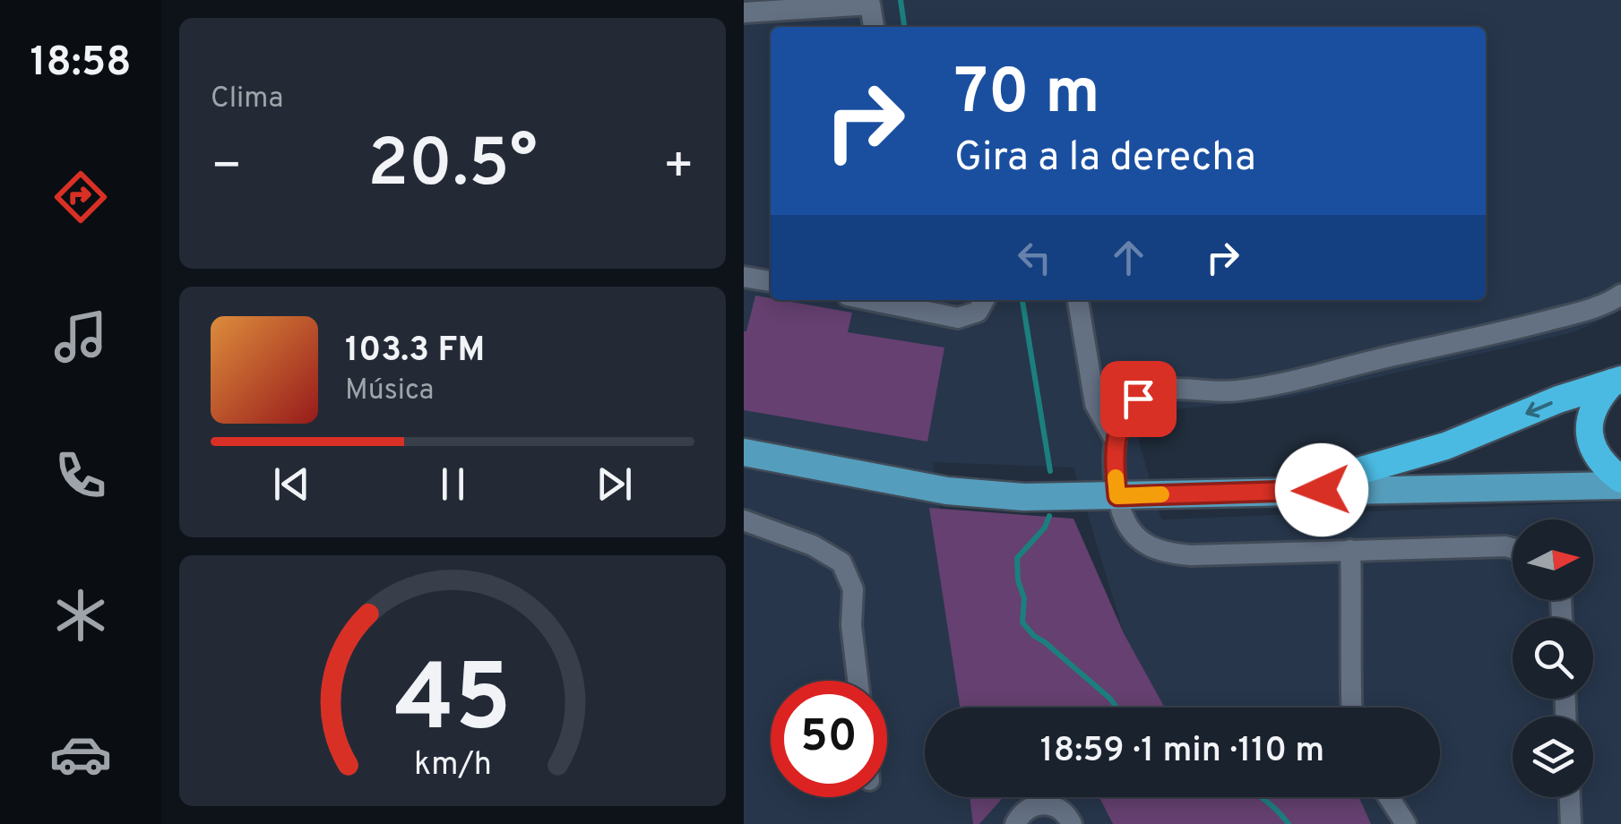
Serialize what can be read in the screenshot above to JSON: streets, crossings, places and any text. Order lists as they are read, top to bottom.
{
  "north": "right",
  "page": {
    "tabs": "18:58",
    "tile": "Clima",
    "turn": ["70 m", "Gira a la derecha"],
    "heat": ["−", "20.5°", "+"],
    "song": ["103.3 FM", "Música"],
    "limit": "50",
    "trip": "18:59 · 1 min · 110 m",
    "gauge": ["45", "km/h"]
  }
}
